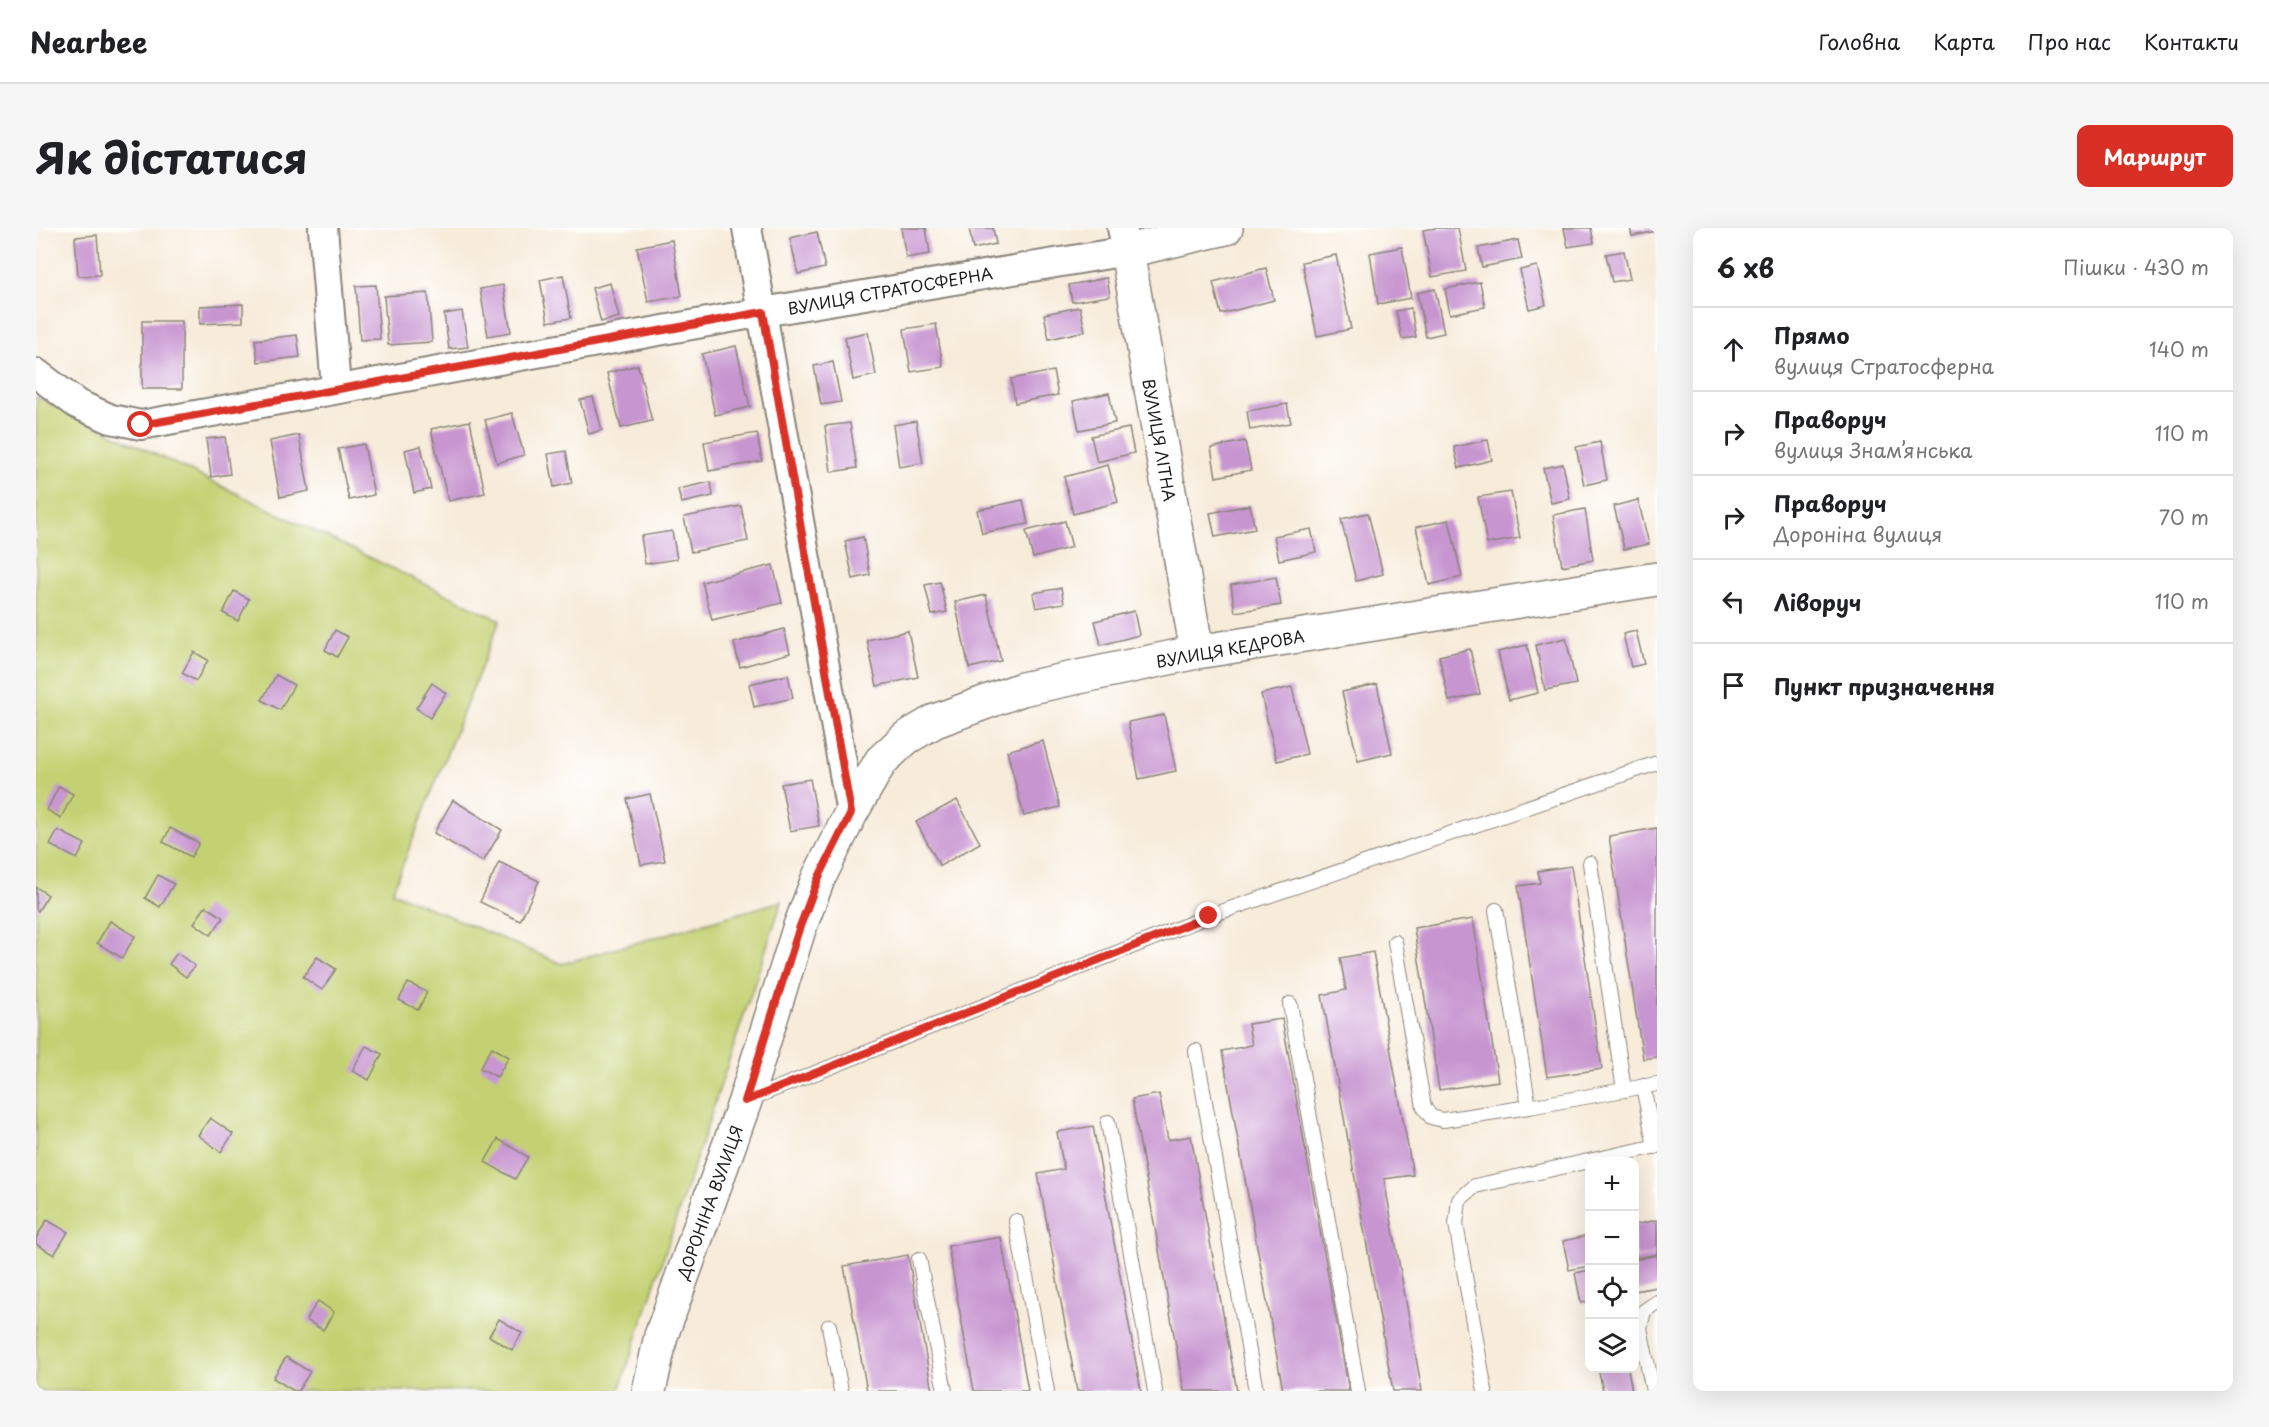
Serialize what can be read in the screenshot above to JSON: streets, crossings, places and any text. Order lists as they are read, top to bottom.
{
  "streets": {
    "street": [
      "ВУЛИЦЯ СТРАТОСФЕРНА",
      "ВУЛИЦЯ ЛІТНА",
      "ВУЛИЦЯ КЕДРОВА",
      "ДОРОНІНА ВУЛИЦЯ"
    ]
  },
  "crossings": [
    ["ВУЛИЦЯ СТРАТОСФЕРНА", "ВУЛИЦЯ ЛІТНА"],
    ["ВУЛИЦЯ ЛІТНА", "ВУЛИЦЯ КЕДРОВА"],
    ["ВУЛИЦЯ КЕДРОВА", "ДОРОНІНА ВУЛИЦЯ"]
  ],
  "page": {
    "header": "Nearbee",
    "nav": [
      "Головна",
      "Карта",
      "Про нас",
      "Контакти"
    ],
    "title": "Як дістатися",
    "buttons": "Маршрут",
    "heading": ["6 хв", "Пішки · 430 m"],
    "list": [
      ["Прямо", "вулиця Стратосферна", "140 m"],
      ["Праворуч", "вулиця Знам’янська", "110 m"],
      ["Праворуч", "Дороніна вулиця", "70 m"],
      ["Ліворуч", "110 m"],
      "Пункт призначення"
    ],
    "map_buttons": ["+", "−"]
  }
}
